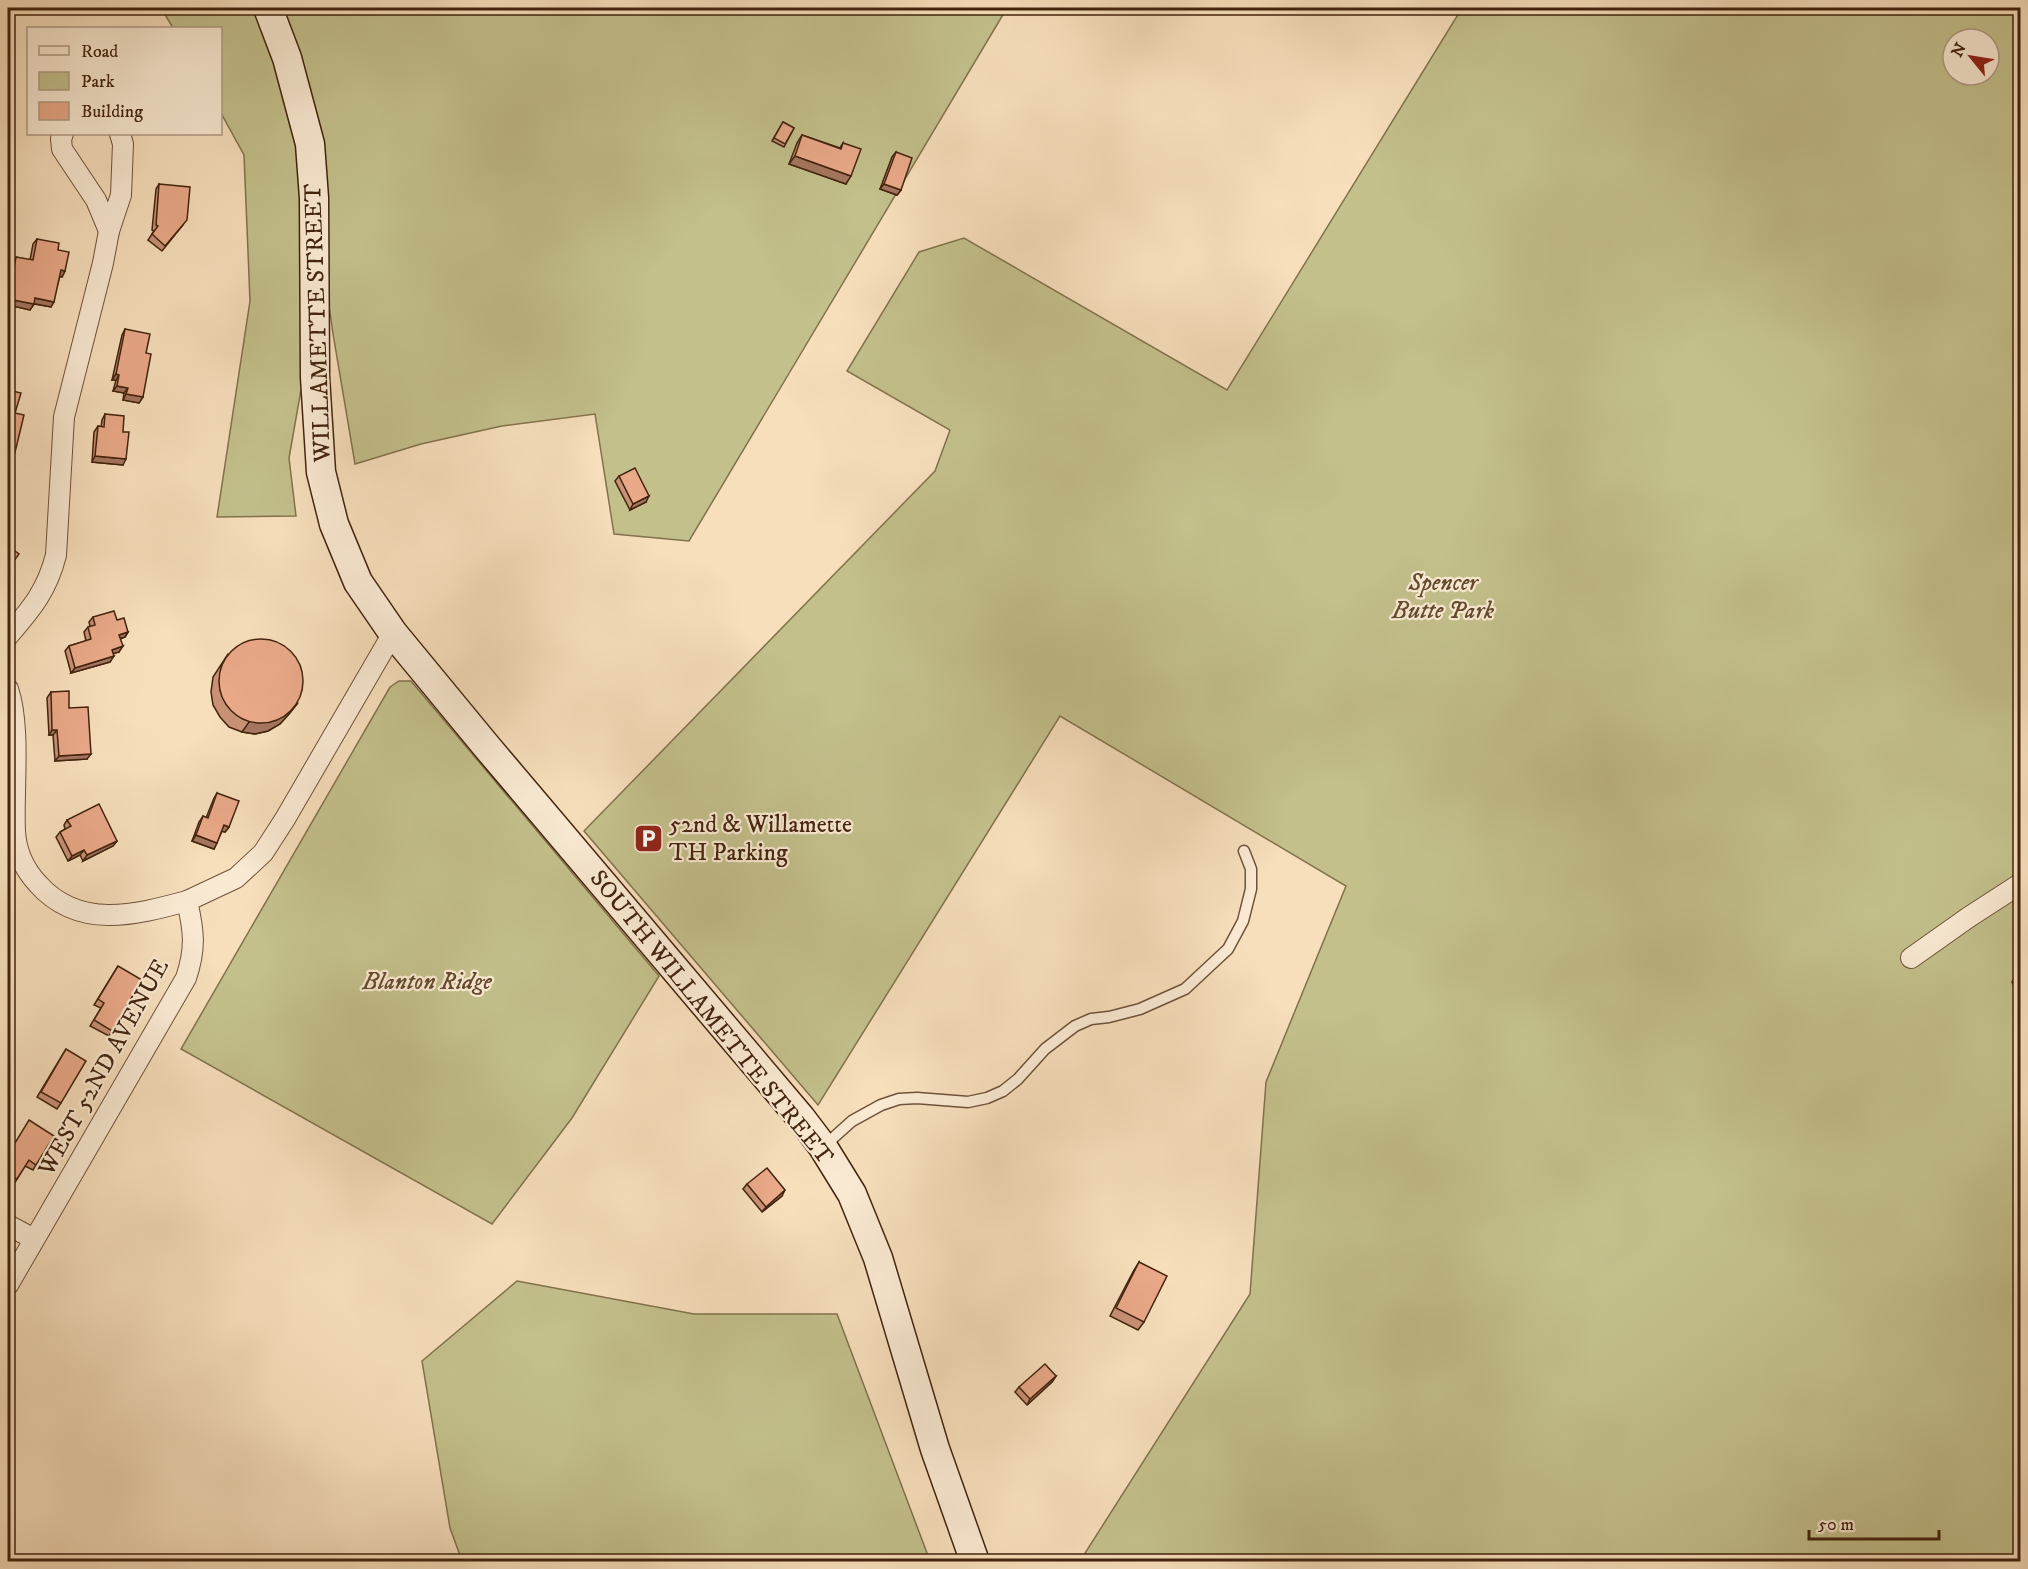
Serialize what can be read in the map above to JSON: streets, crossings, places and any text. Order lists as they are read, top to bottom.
{
  "streets": {
    "main road": ["WILLAMETTE STREET", "SOUTH WILLAMETTE STREET"],
    "street": ["WEST 52ND AVENUE"]
  },
  "crossings": [
    ["WILLAMETTE STREET", "SOUTH WILLAMETTE STREET"]
  ],
  "parks": ["Spencer Butte Park", "Blanton Ridge"],
  "places": {
    "parking": ["52nd & Willamette TH Parking"]
  },
  "legend": ["Road", "Park", "Building"],
  "scale_bar": "50 m",
  "north": "top left"
}
